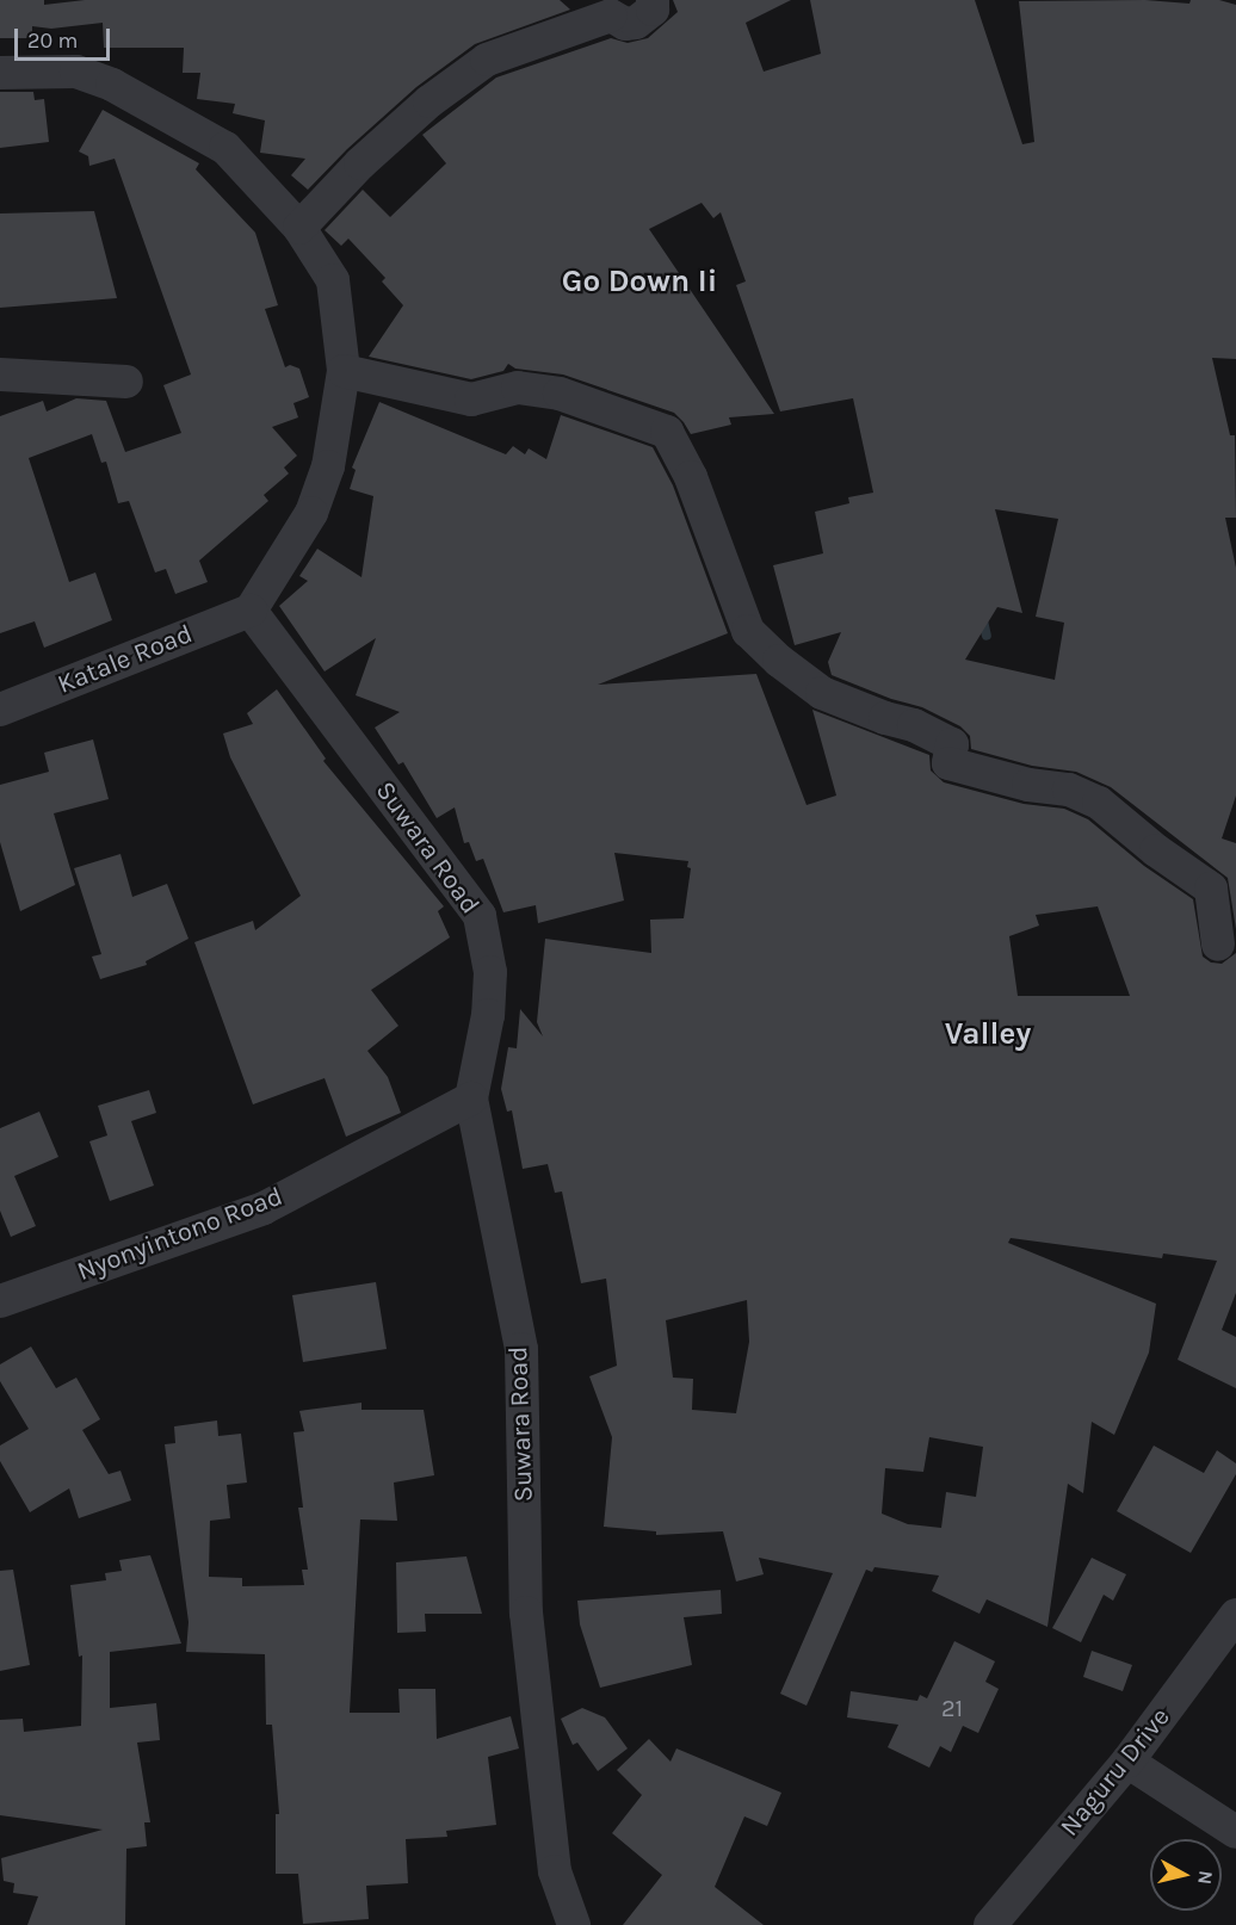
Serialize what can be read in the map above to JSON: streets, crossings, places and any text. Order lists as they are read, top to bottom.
{
  "streets": {
    "street": [
      "Katale Road",
      "Suwara Road",
      "Nyonyintono Road",
      "Naguru Drive"
    ]
  },
  "crossings": [
    ["Katale Road", "Suwara Road"],
    ["Suwara Road", "Nyonyintono Road"]
  ],
  "districts": ["Go Down Ii", "Valley"],
  "house_numbers": ["21"],
  "scale_bar": "20 m",
  "north": "right"
}
